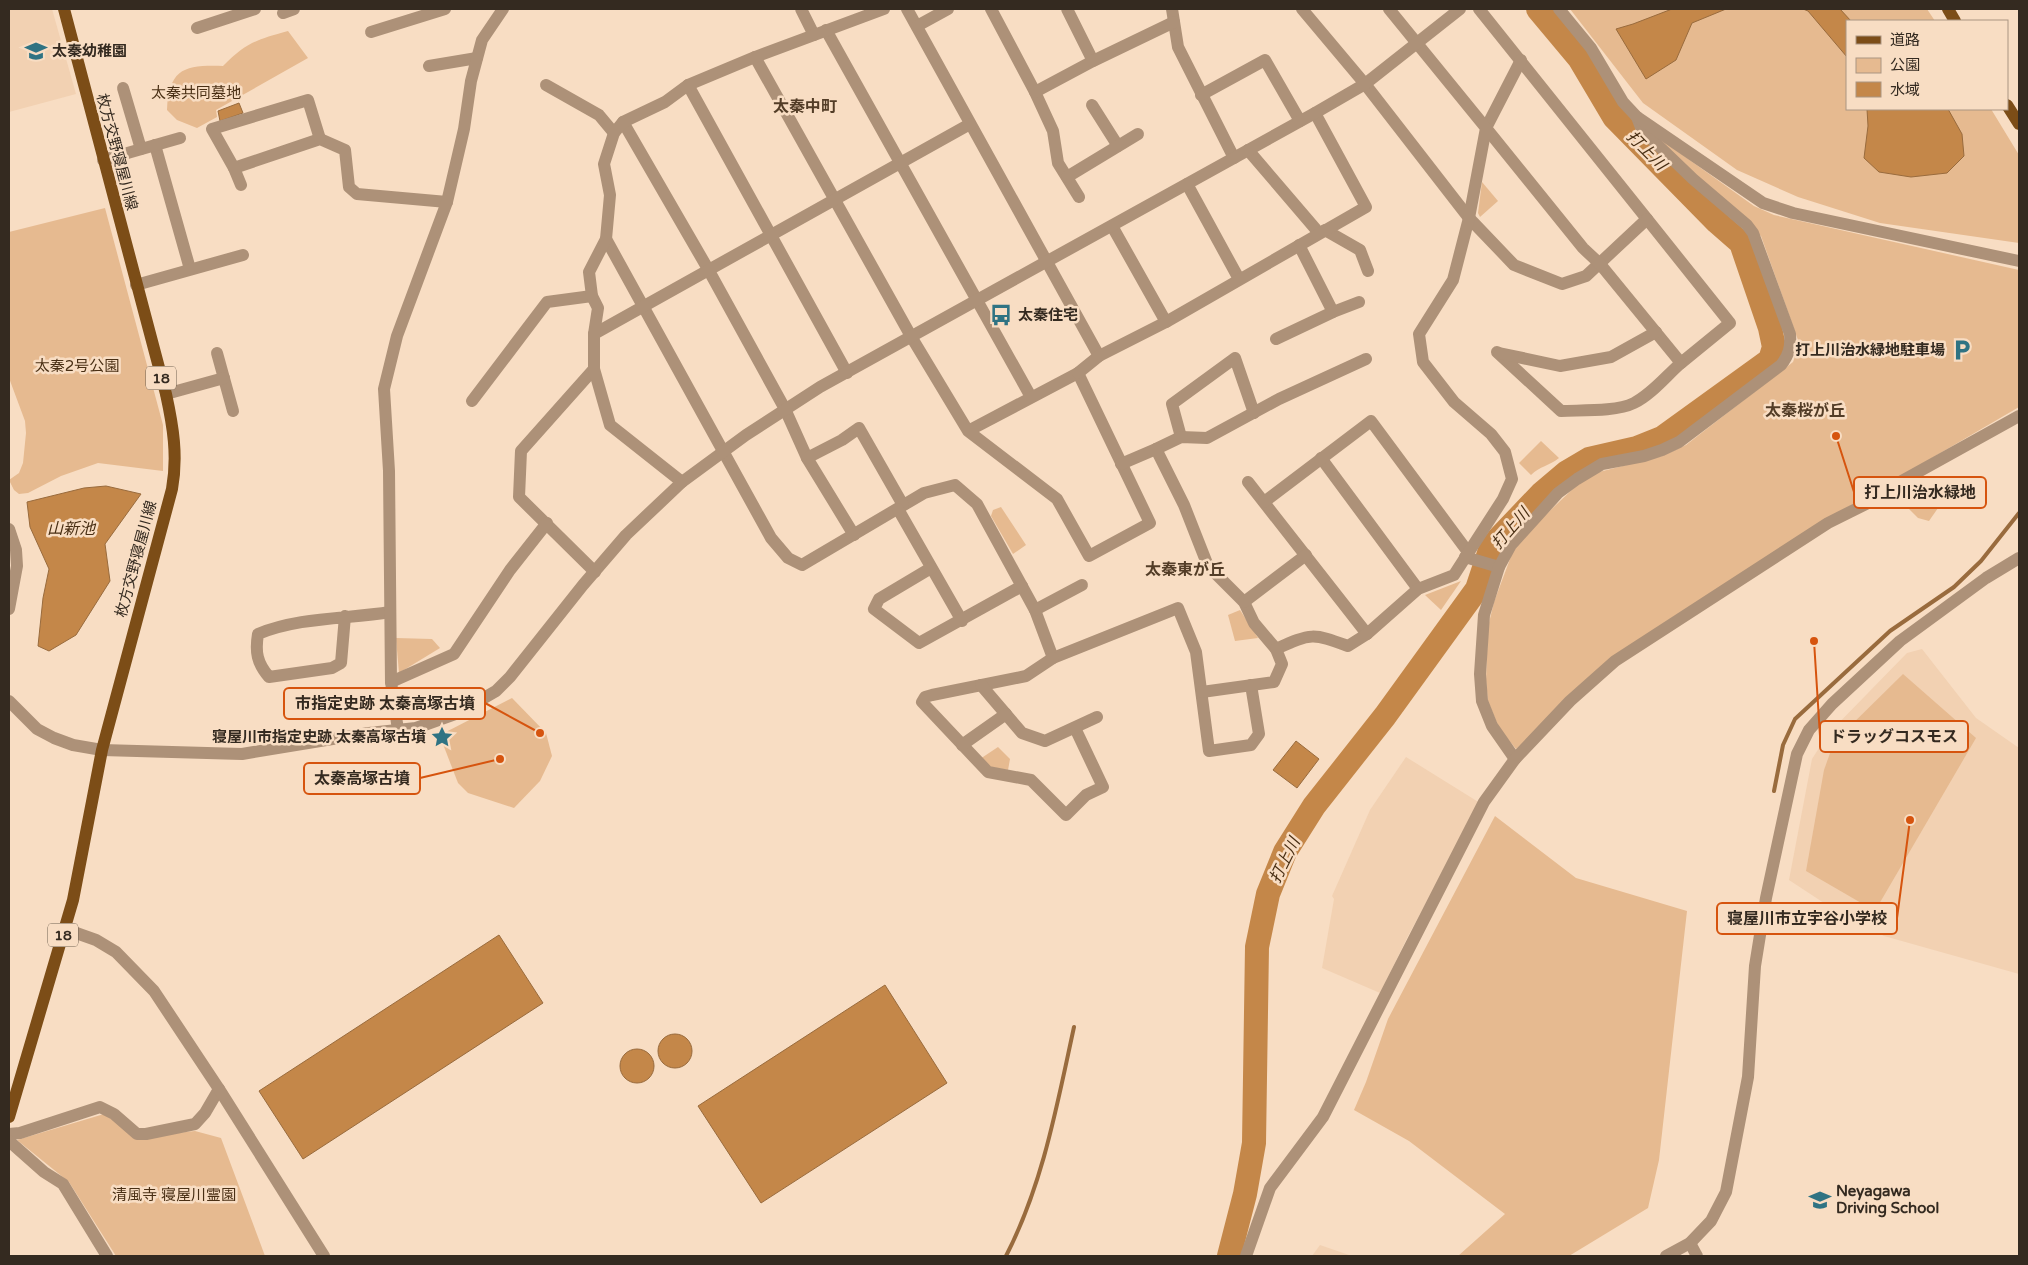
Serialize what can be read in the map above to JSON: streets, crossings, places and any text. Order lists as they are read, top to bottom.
{
  "streets": {
    "main road": ["枚方交野寝屋川線", "18"]
  },
  "districts": ["太秦中町", "太秦桜が丘", "太秦東が丘"],
  "water": ["打上川", "山新池"],
  "parks": ["太秦共同墓地", "太秦2号公園", "清風寺 寝屋川霊園"],
  "places": {
    "school or university": ["太秦幼稚園", "Neyagawa Driving School"],
    "bus stop": ["太秦住宅"],
    "parking": ["打上川治水緑地駐車場"],
    "other": [
      "打上川治水緑地",
      "ドラッグコスモス",
      "市指定史跡 太秦高塚古墳",
      "太秦高塚古墳",
      "寝屋川市立宇谷小学校"
    ],
    "place": ["寝屋川市指定史跡 太秦高塚古墳"]
  },
  "legend": ["道路", "公園", "水域"]
}
